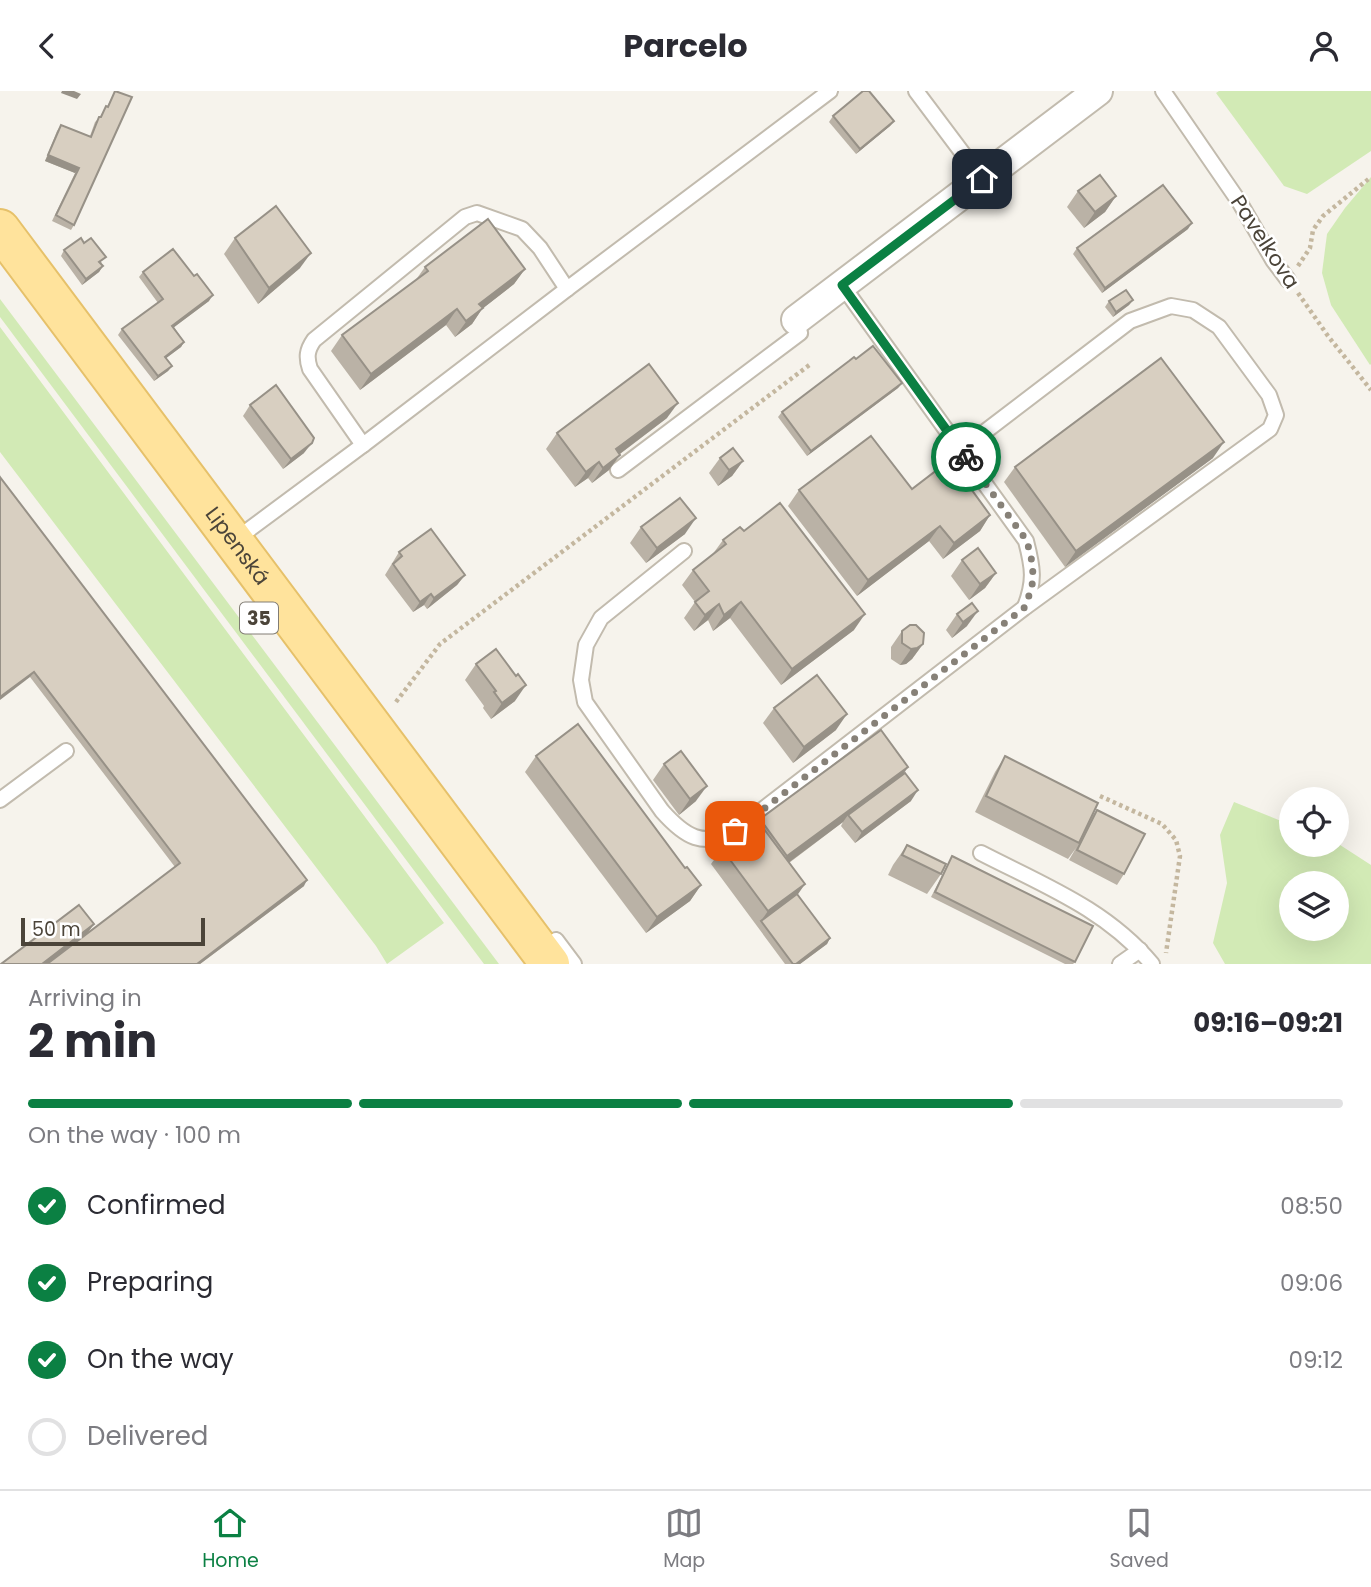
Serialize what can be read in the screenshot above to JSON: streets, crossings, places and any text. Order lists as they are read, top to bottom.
{
  "streets": {
    "main road": ["Lipenská", "35"],
    "lane": ["Pavelkova"]
  },
  "scale_bar": "50 m",
  "page": {
    "header": "Parcelo",
    "scale": "50 m",
    "heading": ["2 min", "Arriving in", "09:16–09:21"],
    "bar": "On the way · 100 m",
    "list": [
      ["Confirmed", "08:50"],
      ["Preparing", "09:06"],
      ["On the way", "09:12"],
      "Delivered"
    ],
    "tabs": ["Home", "Map", "Saved"]
  }
}
